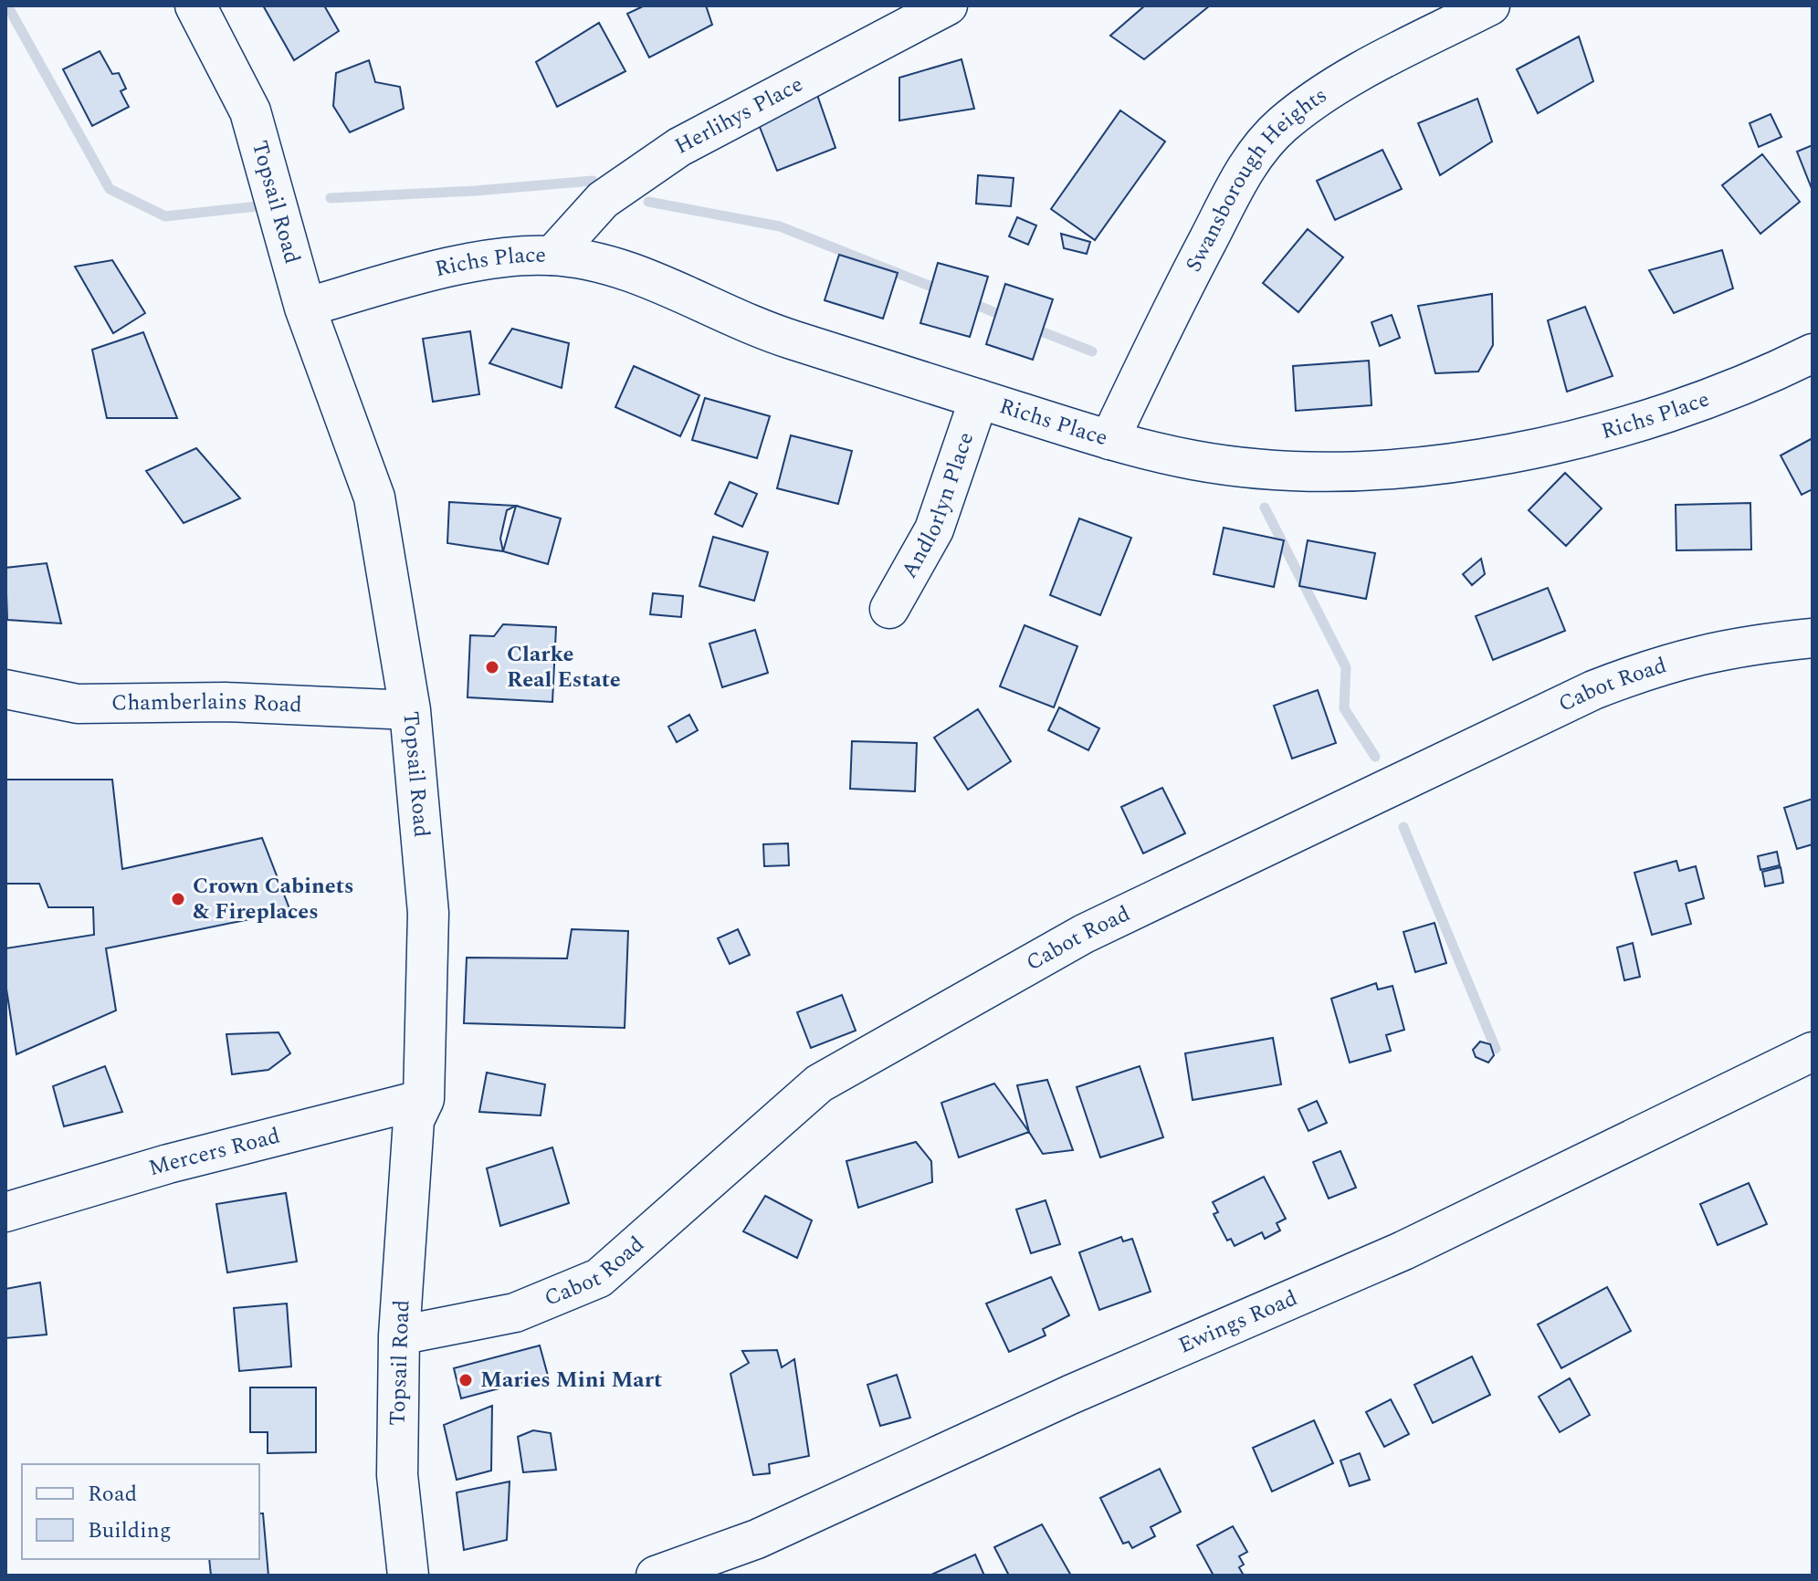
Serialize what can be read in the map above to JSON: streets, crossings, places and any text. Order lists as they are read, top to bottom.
{
  "streets": {
    "main road": ["Topsail Road"],
    "street": [
      "Herlihys Place",
      "Swansborough Heights",
      "Richs Place",
      "Andlorlyn Place",
      "Cabot Road",
      "Chamberlains Road",
      "Mercers Road",
      "Ewings Road"
    ]
  },
  "crossings": [
    ["Herlihys Place", "Richs Place"],
    ["Swansborough Heights", "Richs Place"],
    ["Topsail Road", "Richs Place"],
    ["Topsail Road", "Cabot Road"],
    ["Topsail Road", "Chamberlains Road"],
    ["Topsail Road", "Mercers Road"],
    ["Richs Place", "Andlorlyn Place"]
  ],
  "places": ["Clarke Real Estate", "Crown Cabinets & Fireplaces", "Maries Mini Mart"],
  "legend": ["Road", "Building"]
}
